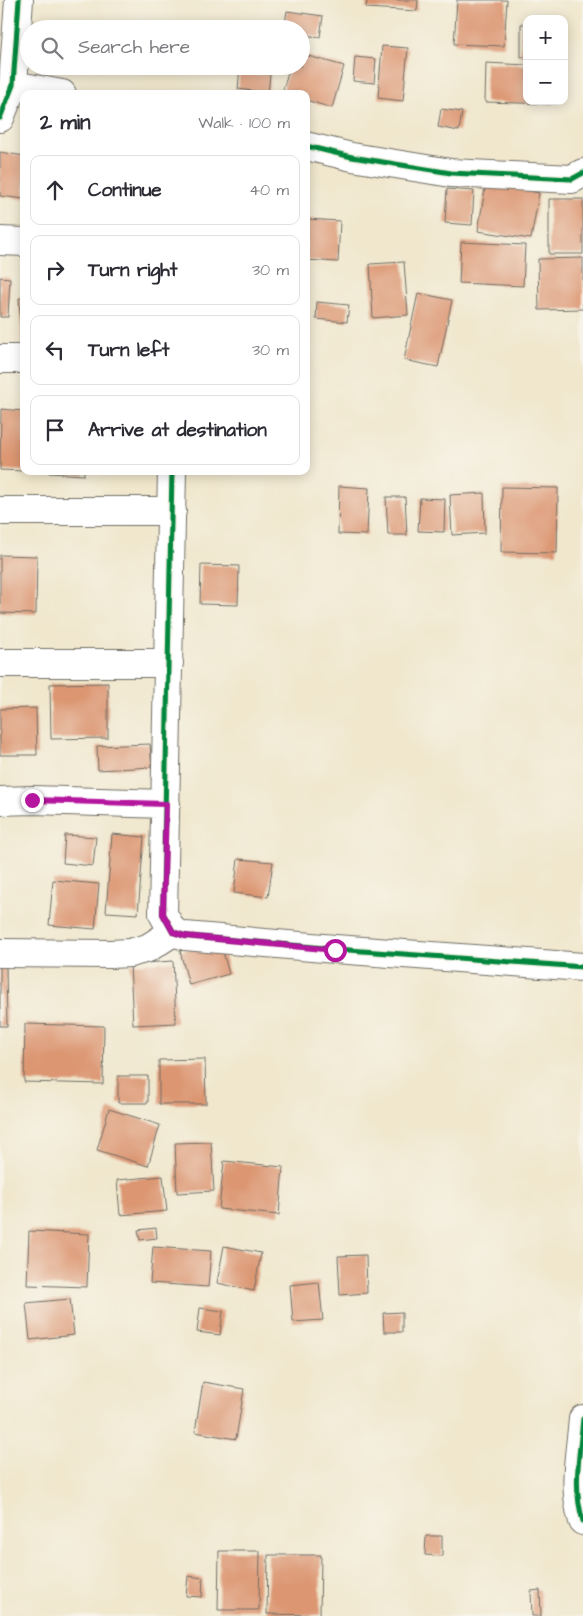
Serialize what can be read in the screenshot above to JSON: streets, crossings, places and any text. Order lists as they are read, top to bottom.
{
  "page": {
    "map_buttons": ["+", "−"],
    "search": "Search here",
    "heading": ["2 min", "Walk · 100 m"],
    "list": [
      ["Continue", "40 m"],
      ["Turn right", "30 m"],
      ["Turn left", "30 m"],
      "Arrive at destination"
    ]
  }
}
